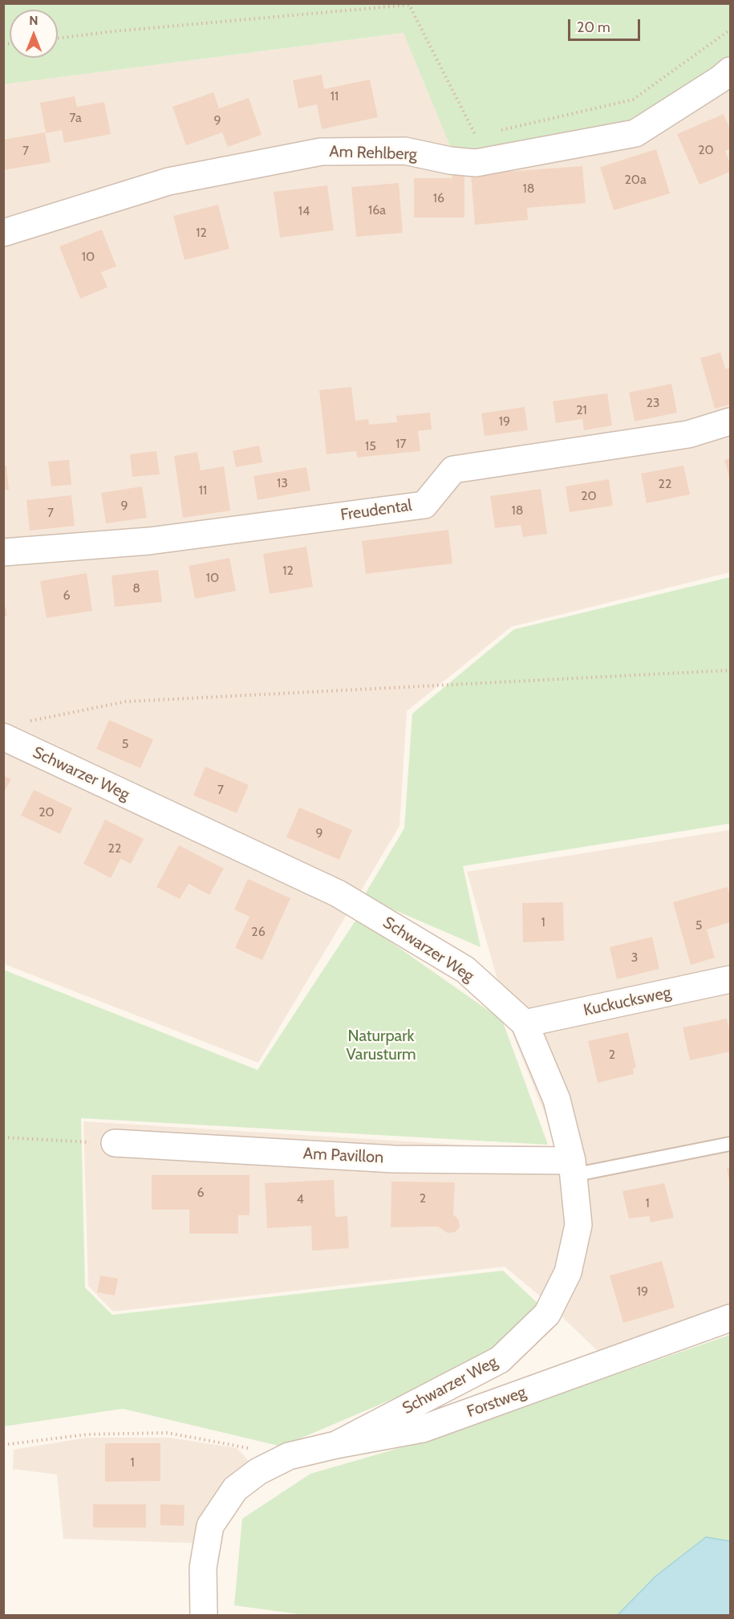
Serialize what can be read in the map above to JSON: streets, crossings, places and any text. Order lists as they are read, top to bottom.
{
  "streets": {
    "street": [
      "Am Rehlberg",
      "Freudental",
      "Schwarzer Weg",
      "Kuckucksweg",
      "Am Pavillon",
      "Forstweg"
    ]
  },
  "crossings": [
    ["Schwarzer Weg", "Kuckucksweg"],
    ["Schwarzer Weg", "Am Pavillon"],
    ["Schwarzer Weg", "Forstweg"]
  ],
  "parks": ["Naturpark Varusturm"],
  "house_numbers": [
    "11",
    "7a",
    "9",
    "20",
    "7",
    "20a",
    "18",
    "16",
    "16a",
    "14",
    "12",
    "10",
    "23",
    "21",
    "19",
    "17",
    "15",
    "13",
    "22",
    "11",
    "20",
    "9",
    "18",
    "7",
    "12",
    "10",
    "8",
    "6",
    "5",
    "7",
    "20",
    "9",
    "22",
    "1",
    "5",
    "26",
    "3",
    "2",
    "6",
    "2",
    "4",
    "1",
    "19",
    "1"
  ],
  "scale_bar": "20 m",
  "north": "top"
}
